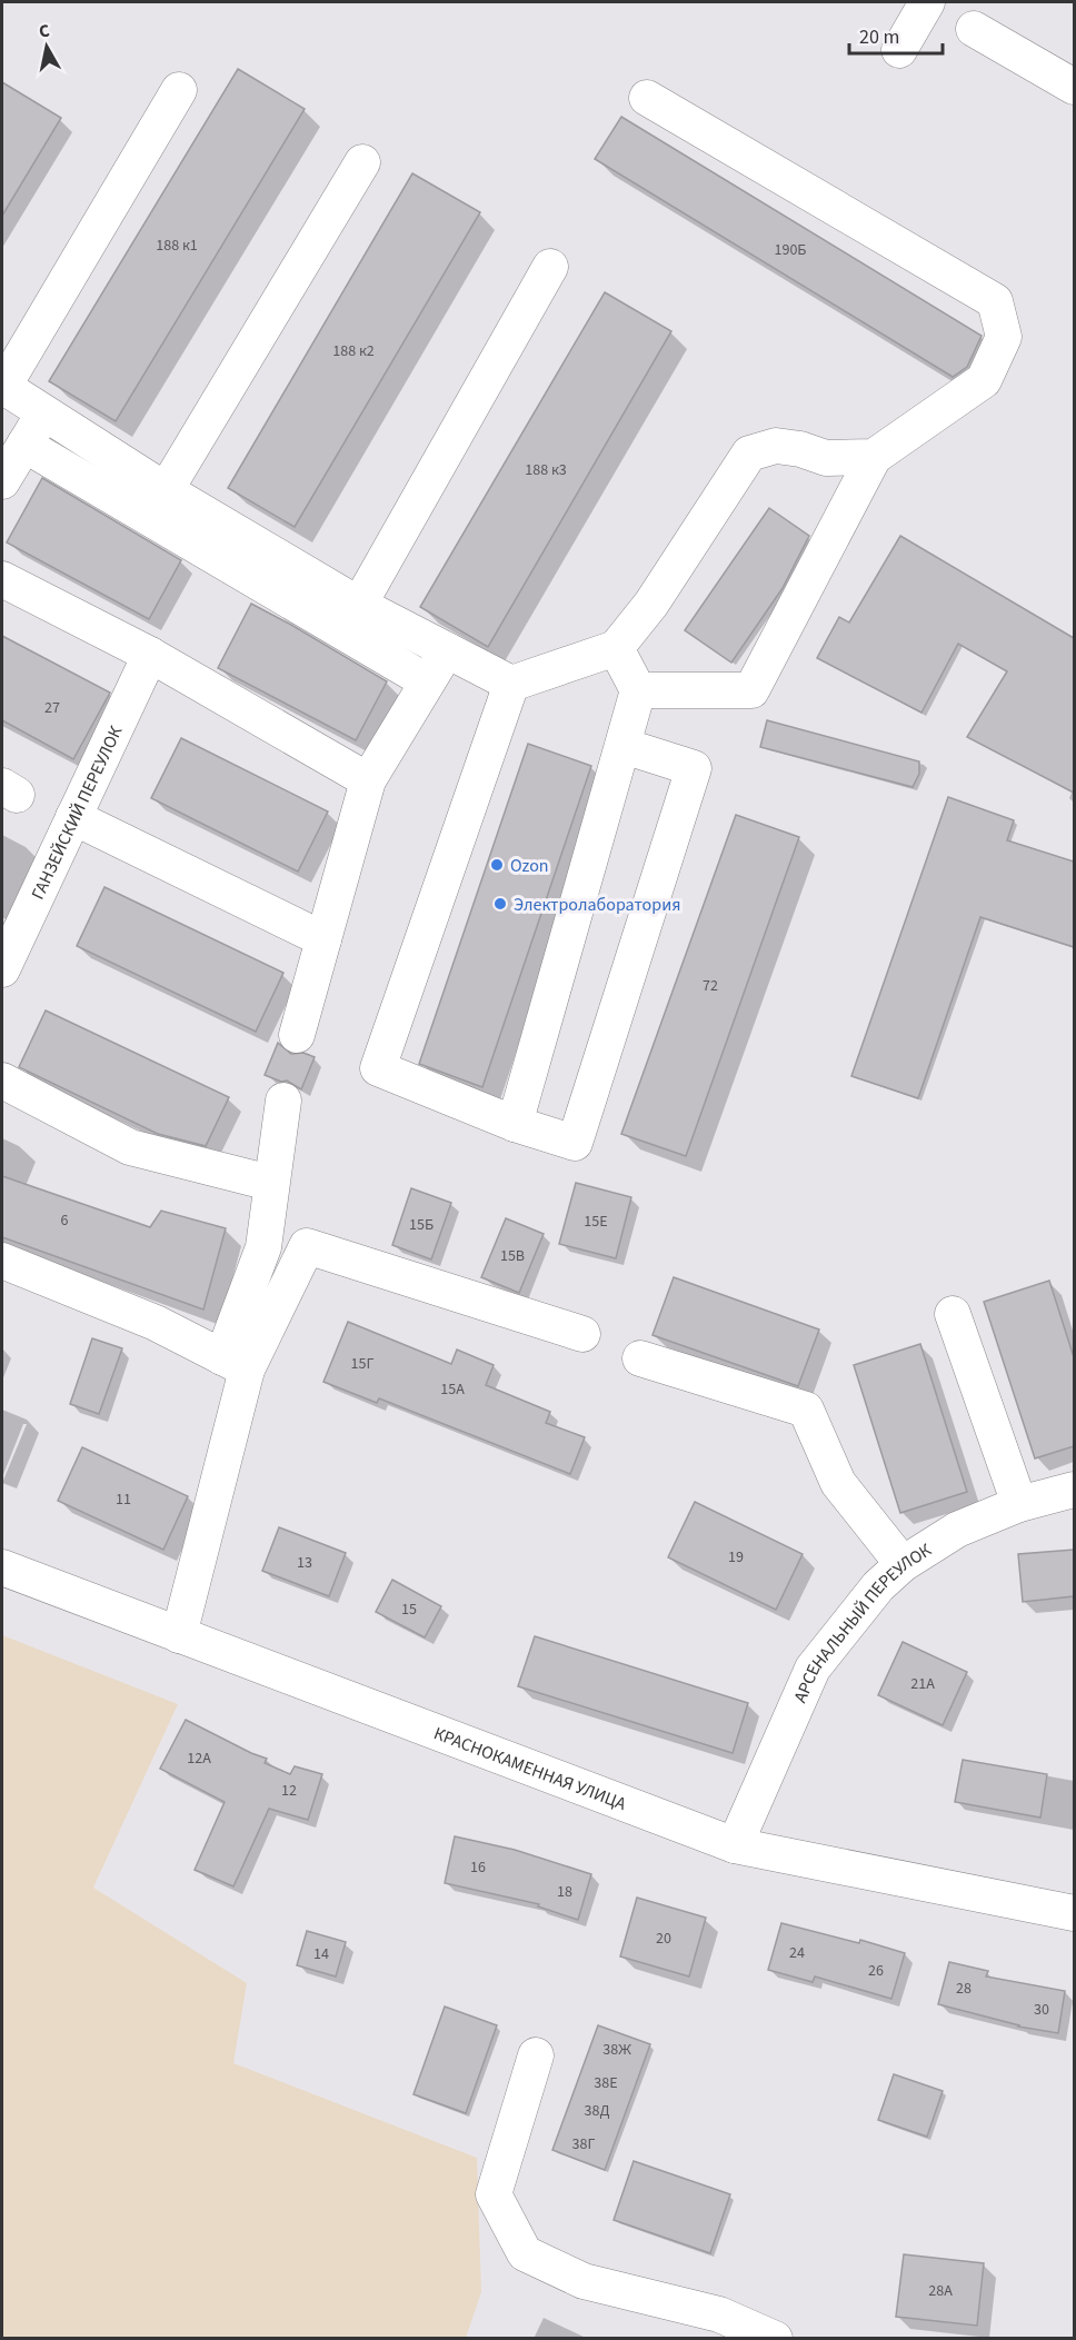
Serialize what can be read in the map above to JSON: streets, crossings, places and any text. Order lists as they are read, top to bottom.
{
  "streets": {
    "street": ["ГАНЗЕЙСКИЙ ПЕРЕУЛОК", "АРСЕНАЛЬНЫЙ ПЕРЕУЛОК", "КРАСНОКАМЕННАЯ УЛИЦА"]
  },
  "crossings": [
    ["АРСЕНАЛЬНЫЙ ПЕРЕУЛОК", "КРАСНОКАМЕННАЯ УЛИЦА"]
  ],
  "places": ["Ozon", "Электролаборатория"],
  "house_numbers": [
    "188 к1",
    "190Б",
    "188 к2",
    "188 к3",
    "27",
    "72",
    "6",
    "15Е",
    "15Б",
    "15В",
    "15Г",
    "15А",
    "11",
    "19",
    "13",
    "15",
    "21А",
    "12А",
    "12",
    "16",
    "18",
    "20",
    "24",
    "14",
    "26",
    "28",
    "30",
    "38Ж",
    "38Е",
    "38Д",
    "38Г",
    "28А"
  ],
  "scale_bar": "20 m",
  "north": "top"
}
